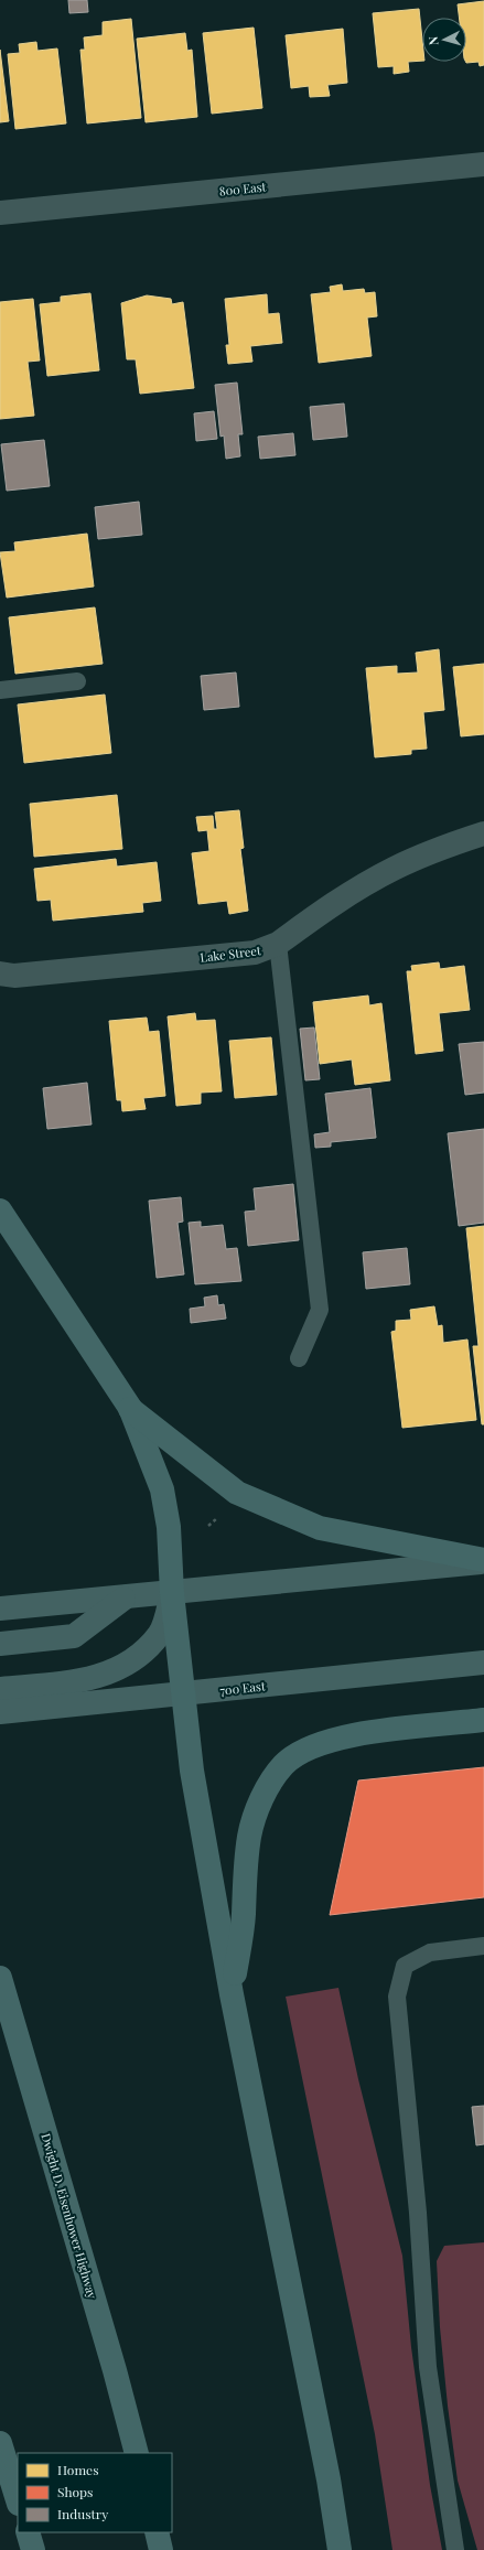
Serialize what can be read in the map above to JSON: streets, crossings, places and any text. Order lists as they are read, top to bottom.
{
  "streets": {
    "highway": ["Dwight D. Eisenhower Highway"],
    "main road": ["700 East"],
    "street": ["800 East", "Lake Street"]
  },
  "legend": ["Homes", "Shops", "Industry"],
  "north": "left"
}
